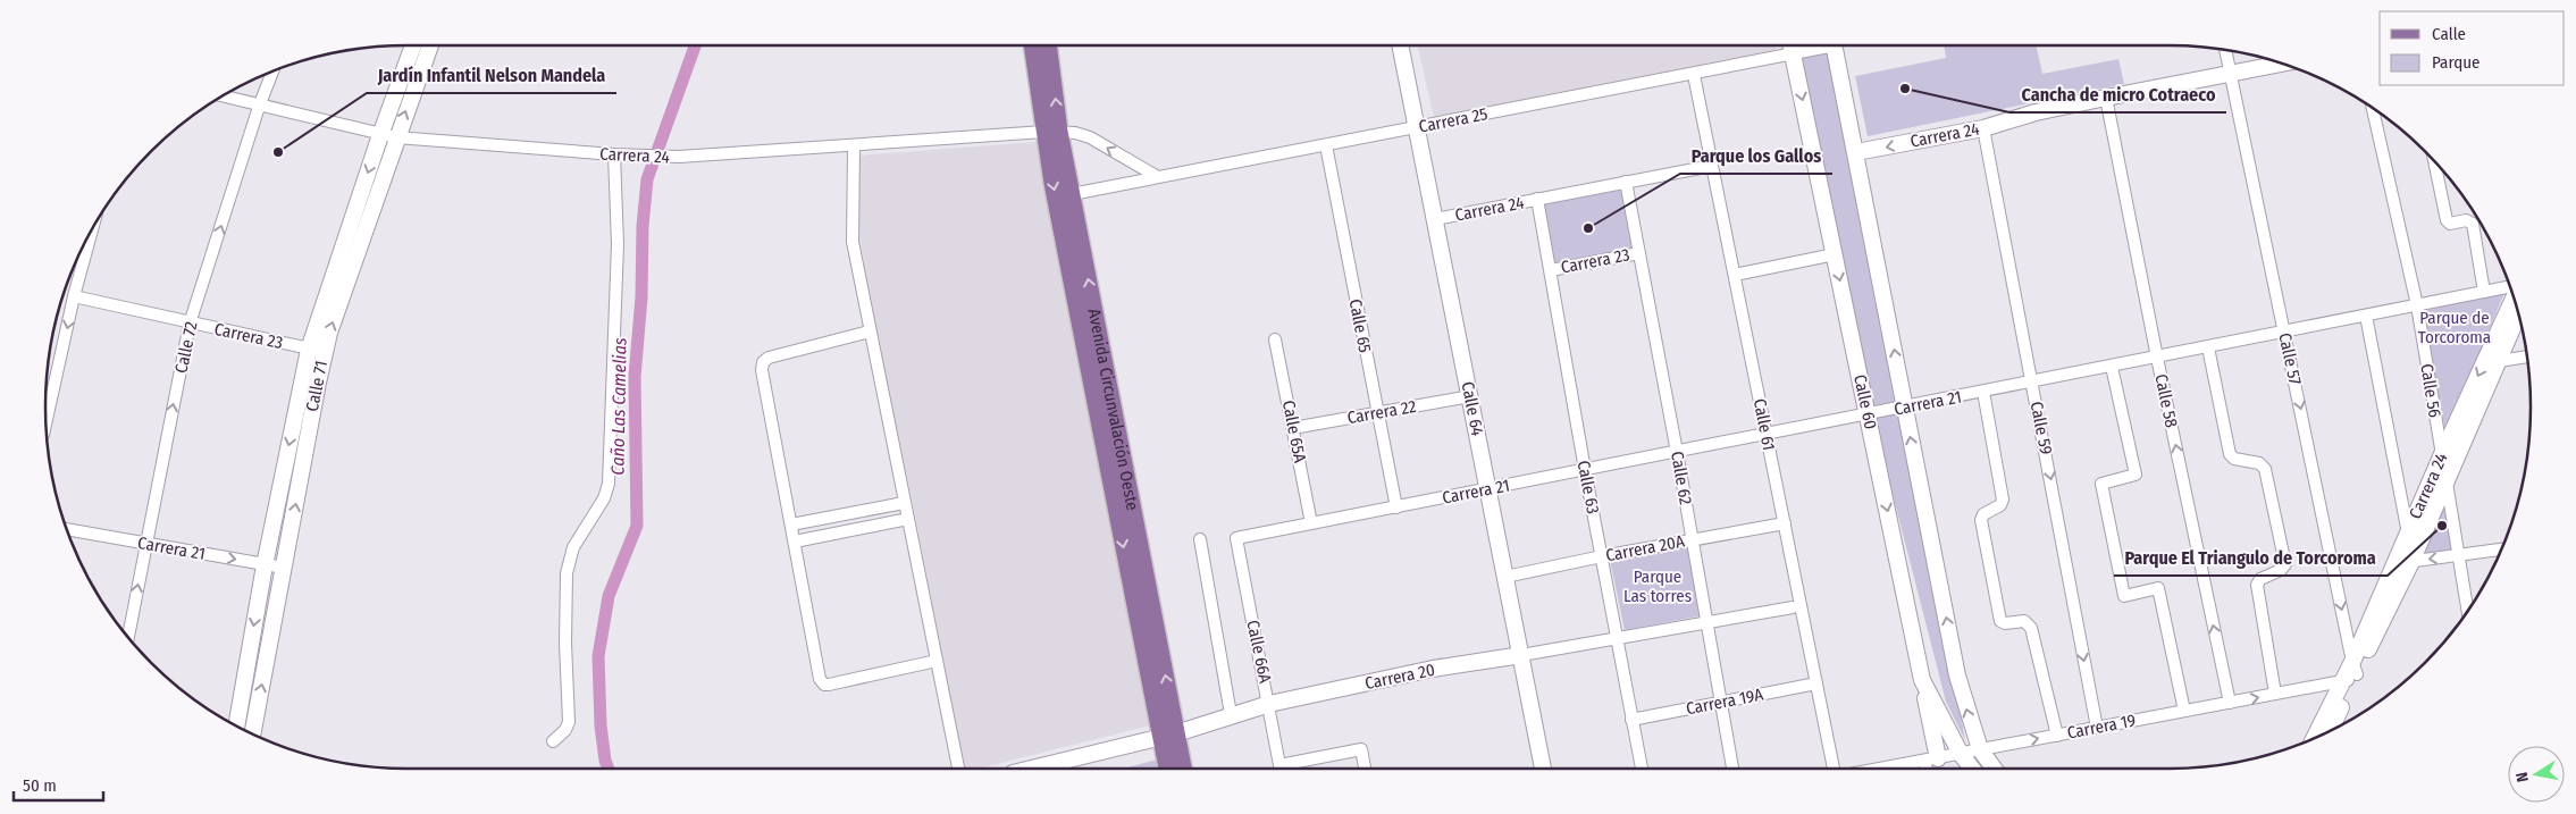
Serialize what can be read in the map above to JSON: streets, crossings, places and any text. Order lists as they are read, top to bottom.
{
  "streets": {
    "main road": ["Avenida Circunvalación Oeste"],
    "street": [
      "Carrera 25",
      "Carrera 24",
      "Carrera 23",
      "Calle 65",
      "Calle 72",
      "Calle 57",
      "Calle 71",
      "Calle 56",
      "Calle 58",
      "Calle 60",
      "Carrera 21",
      "Calle 64",
      "Carrera 22",
      "Calle 61",
      "Calle 59",
      "Calle 65A",
      "Calle 62",
      "Calle 63",
      "Carrera 20A",
      "Calle 66A",
      "Carrera 20",
      "Carrera 19A",
      "Carrera 19"
    ]
  },
  "crossings": [
    ["Carrera 25", "Carrera 24"],
    ["Carrera 25", "Calle 65"],
    ["Carrera 25", "Calle 60"],
    ["Carrera 25", "Avenida Circunvalación Oeste"],
    ["Carrera 25", "Calle 64"],
    ["Carrera 25", "Calle 61"],
    ["Carrera 24", "Calle 72"],
    ["Carrera 24", "Calle 57"],
    ["Carrera 24", "Calle 71"],
    ["Carrera 24", "Calle 56"],
    ["Carrera 24", "Calle 58"],
    ["Carrera 24", "Avenida Circunvalación Oeste"],
    ["Carrera 24", "Calle 64"],
    ["Carrera 24", "Calle 61"],
    ["Carrera 24", "Calle 59"],
    ["Carrera 24", "Calle 62"],
    ["Carrera 24", "Calle 63"],
    ["Carrera 24", "Carrera 19"],
    ["Carrera 23", "Calle 72"],
    ["Carrera 23", "Calle 71"],
    ["Carrera 23", "Calle 62"],
    ["Carrera 23", "Calle 63"],
    ["Calle 65", "Carrera 21"],
    ["Calle 65", "Carrera 22"],
    ["Calle 72", "Carrera 21"],
    ["Calle 57", "Carrera 21"],
    ["Calle 57", "Carrera 19"],
    ["Calle 71", "Carrera 21"],
    ["Calle 56", "Carrera 21"],
    ["Calle 58", "Carrera 21"],
    ["Calle 58", "Carrera 19"],
    ["Calle 60", "Carrera 21"],
    ["Calle 60", "Carrera 19"],
    ["Carrera 21", "Calle 64"],
    ["Carrera 21", "Calle 61"],
    ["Carrera 21", "Calle 59"],
    ["Carrera 21", "Calle 65A"],
    ["Carrera 21", "Calle 62"],
    ["Carrera 21", "Calle 63"],
    ["Carrera 21", "Calle 66A"],
    ["Avenida Circunvalación Oeste", "Carrera 20"],
    ["Calle 64", "Carrera 22"],
    ["Calle 64", "Carrera 20A"],
    ["Calle 64", "Carrera 20"],
    ["Carrera 22", "Calle 65A"],
    ["Calle 61", "Carrera 20A"],
    ["Calle 61", "Carrera 19A"],
    ["Calle 59", "Carrera 19"],
    ["Calle 62", "Carrera 20A"],
    ["Calle 62", "Carrera 20"],
    ["Calle 62", "Carrera 19A"],
    ["Calle 63", "Carrera 20A"],
    ["Calle 63", "Carrera 20"],
    ["Calle 63", "Carrera 19A"],
    ["Calle 66A", "Carrera 20"]
  ],
  "one_way": ["Calle 72", "Calle 58"],
  "water": ["Caño Las Camelias"],
  "parks": ["Parque de Torcoroma", "Parque Las torres"],
  "places": [
    "Cancha de micro Cotraeco",
    "Jardín Infantil Nelson Mandela",
    "Parque los Gallos",
    "Parque El Triangulo de Torcoroma"
  ],
  "legend": ["Calle", "Parque"],
  "scale_bar": "50 m",
  "north": "left"
}
